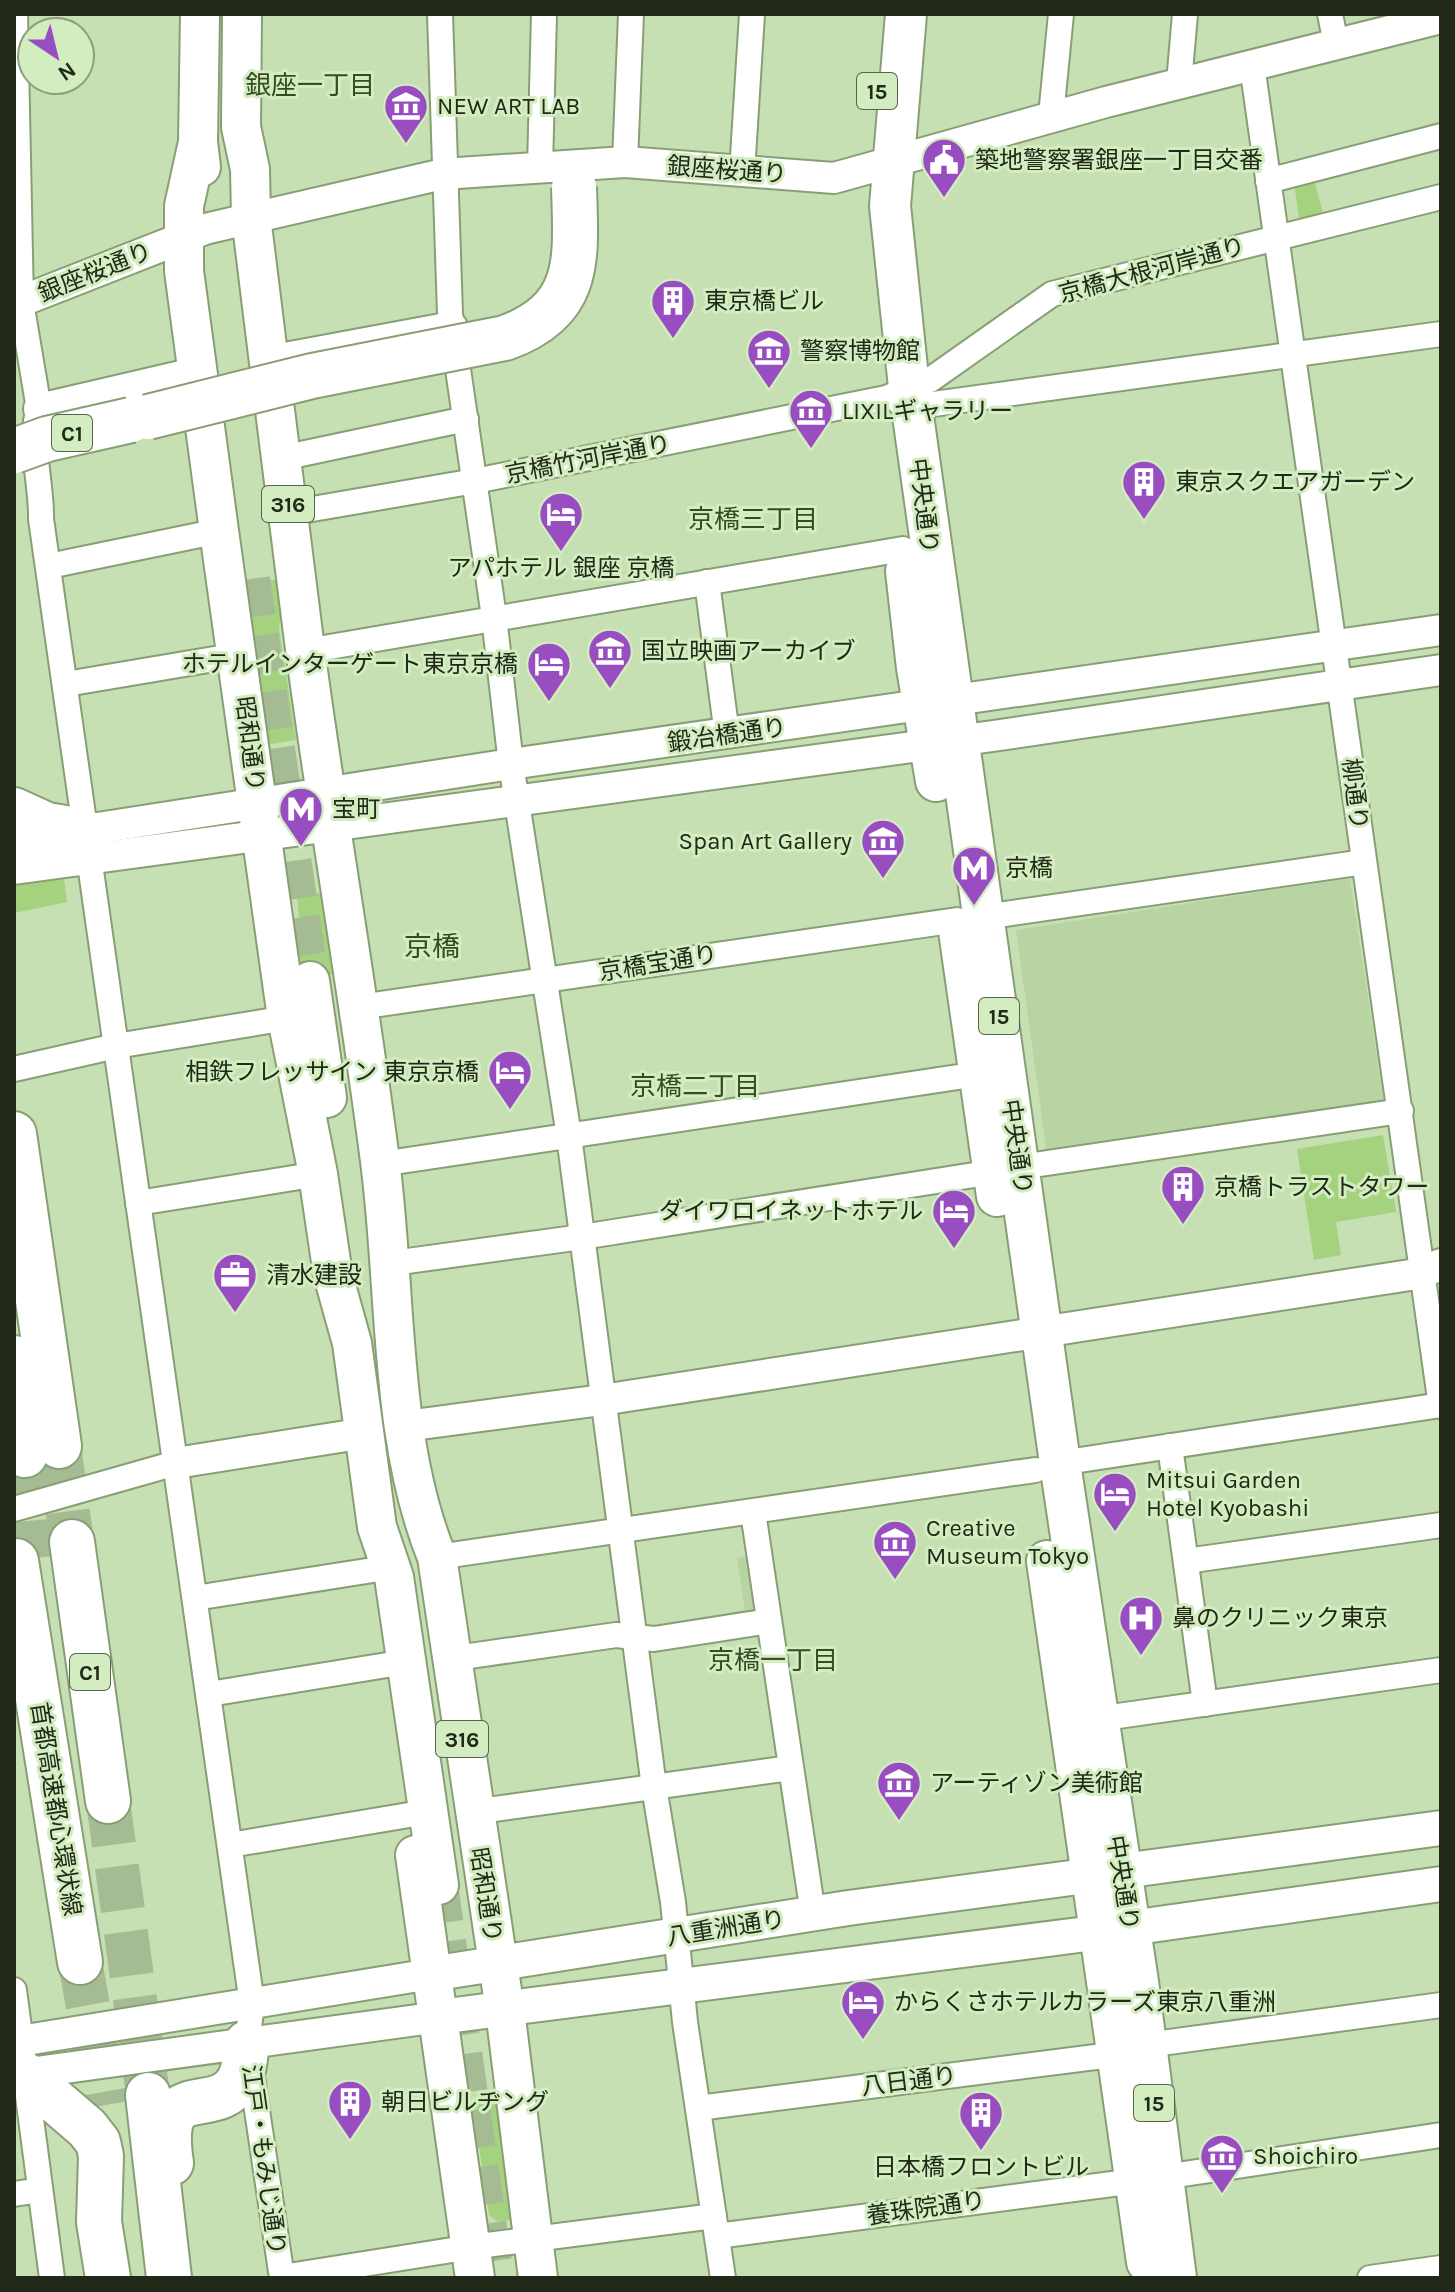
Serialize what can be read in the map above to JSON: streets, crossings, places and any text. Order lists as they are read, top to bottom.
{
  "streets": {
    "highway": [
      "15",
      "C1",
      "中央通り",
      "首都高速都心環状線"
    ],
    "main road": ["316", "昭和通り", "八重洲通り"],
    "street": [
      "銀座桜通り",
      "京橋大根河岸通り",
      "京橋竹河岸通り",
      "鍛冶橋通り",
      "柳通り",
      "京橋宝通り",
      "八日通り",
      "江戸・もみじ通り",
      "養珠院通り"
    ]
  },
  "crossings": [
    ["銀座桜通り", "C1"],
    ["銀座桜通り", "中央通り"],
    ["銀座桜通り", "昭和通り"],
    ["銀座桜通り", "柳通り"],
    ["銀座桜通り", "江戸・もみじ通り"],
    ["京橋大根河岸通り", "京橋竹河岸通り"],
    ["京橋大根河岸通り", "中央通り"],
    ["京橋大根河岸通り", "柳通り"],
    ["京橋竹河岸通り", "中央通り"],
    ["京橋竹河岸通り", "昭和通り"],
    ["中央通り", "鍛冶橋通り"],
    ["中央通り", "京橋宝通り"],
    ["中央通り", "八重洲通り"],
    ["中央通り", "八日通り"],
    ["中央通り", "養珠院通り"],
    ["鍛冶橋通り", "昭和通り"],
    ["鍛冶橋通り", "柳通り"],
    ["鍛冶橋通り", "江戸・もみじ通り"],
    ["昭和通り", "京橋宝通り"],
    ["昭和通り", "八重洲通り"],
    ["昭和通り", "養珠院通り"],
    ["柳通り", "京橋宝通り"],
    ["八重洲通り", "江戸・もみじ通り"],
    ["江戸・もみじ通り", "養珠院通り"]
  ],
  "districts": [
    "銀座一丁目",
    "京橋三丁目",
    "京橋",
    "京橋二丁目",
    "京橋一丁目"
  ],
  "places": {
    "museum": [
      "NEW ART LAB",
      "警察博物館",
      "LIXILギャラリー",
      "国立映画アーカイブ",
      "Span Art Gallery",
      "Creative Museum Tokyo",
      "アーティゾン美術館",
      "Shoichiro"
    ],
    "public building": ["築地警察署銀座一丁目交番"],
    "building": [
      "東京橋ビル",
      "東京スクエアガーデン",
      "京橋トラストタワー",
      "朝日ビルヂング",
      "日本橋フロントビル"
    ],
    "hotel": [
      "アパホテル 銀座 京橋",
      "ホテルインターゲート東京京橋",
      "相鉄フレッサイン 東京京橋",
      "ダイワロイネットホテル",
      "Mitsui Garden Hotel Kyobashi",
      "からくさホテルカラーズ東京八重洲"
    ],
    "metro station": ["宝町", "京橋"],
    "office": ["清水建設"],
    "hospital": ["鼻のクリニック東京"]
  },
  "north": "bottom right"
}
